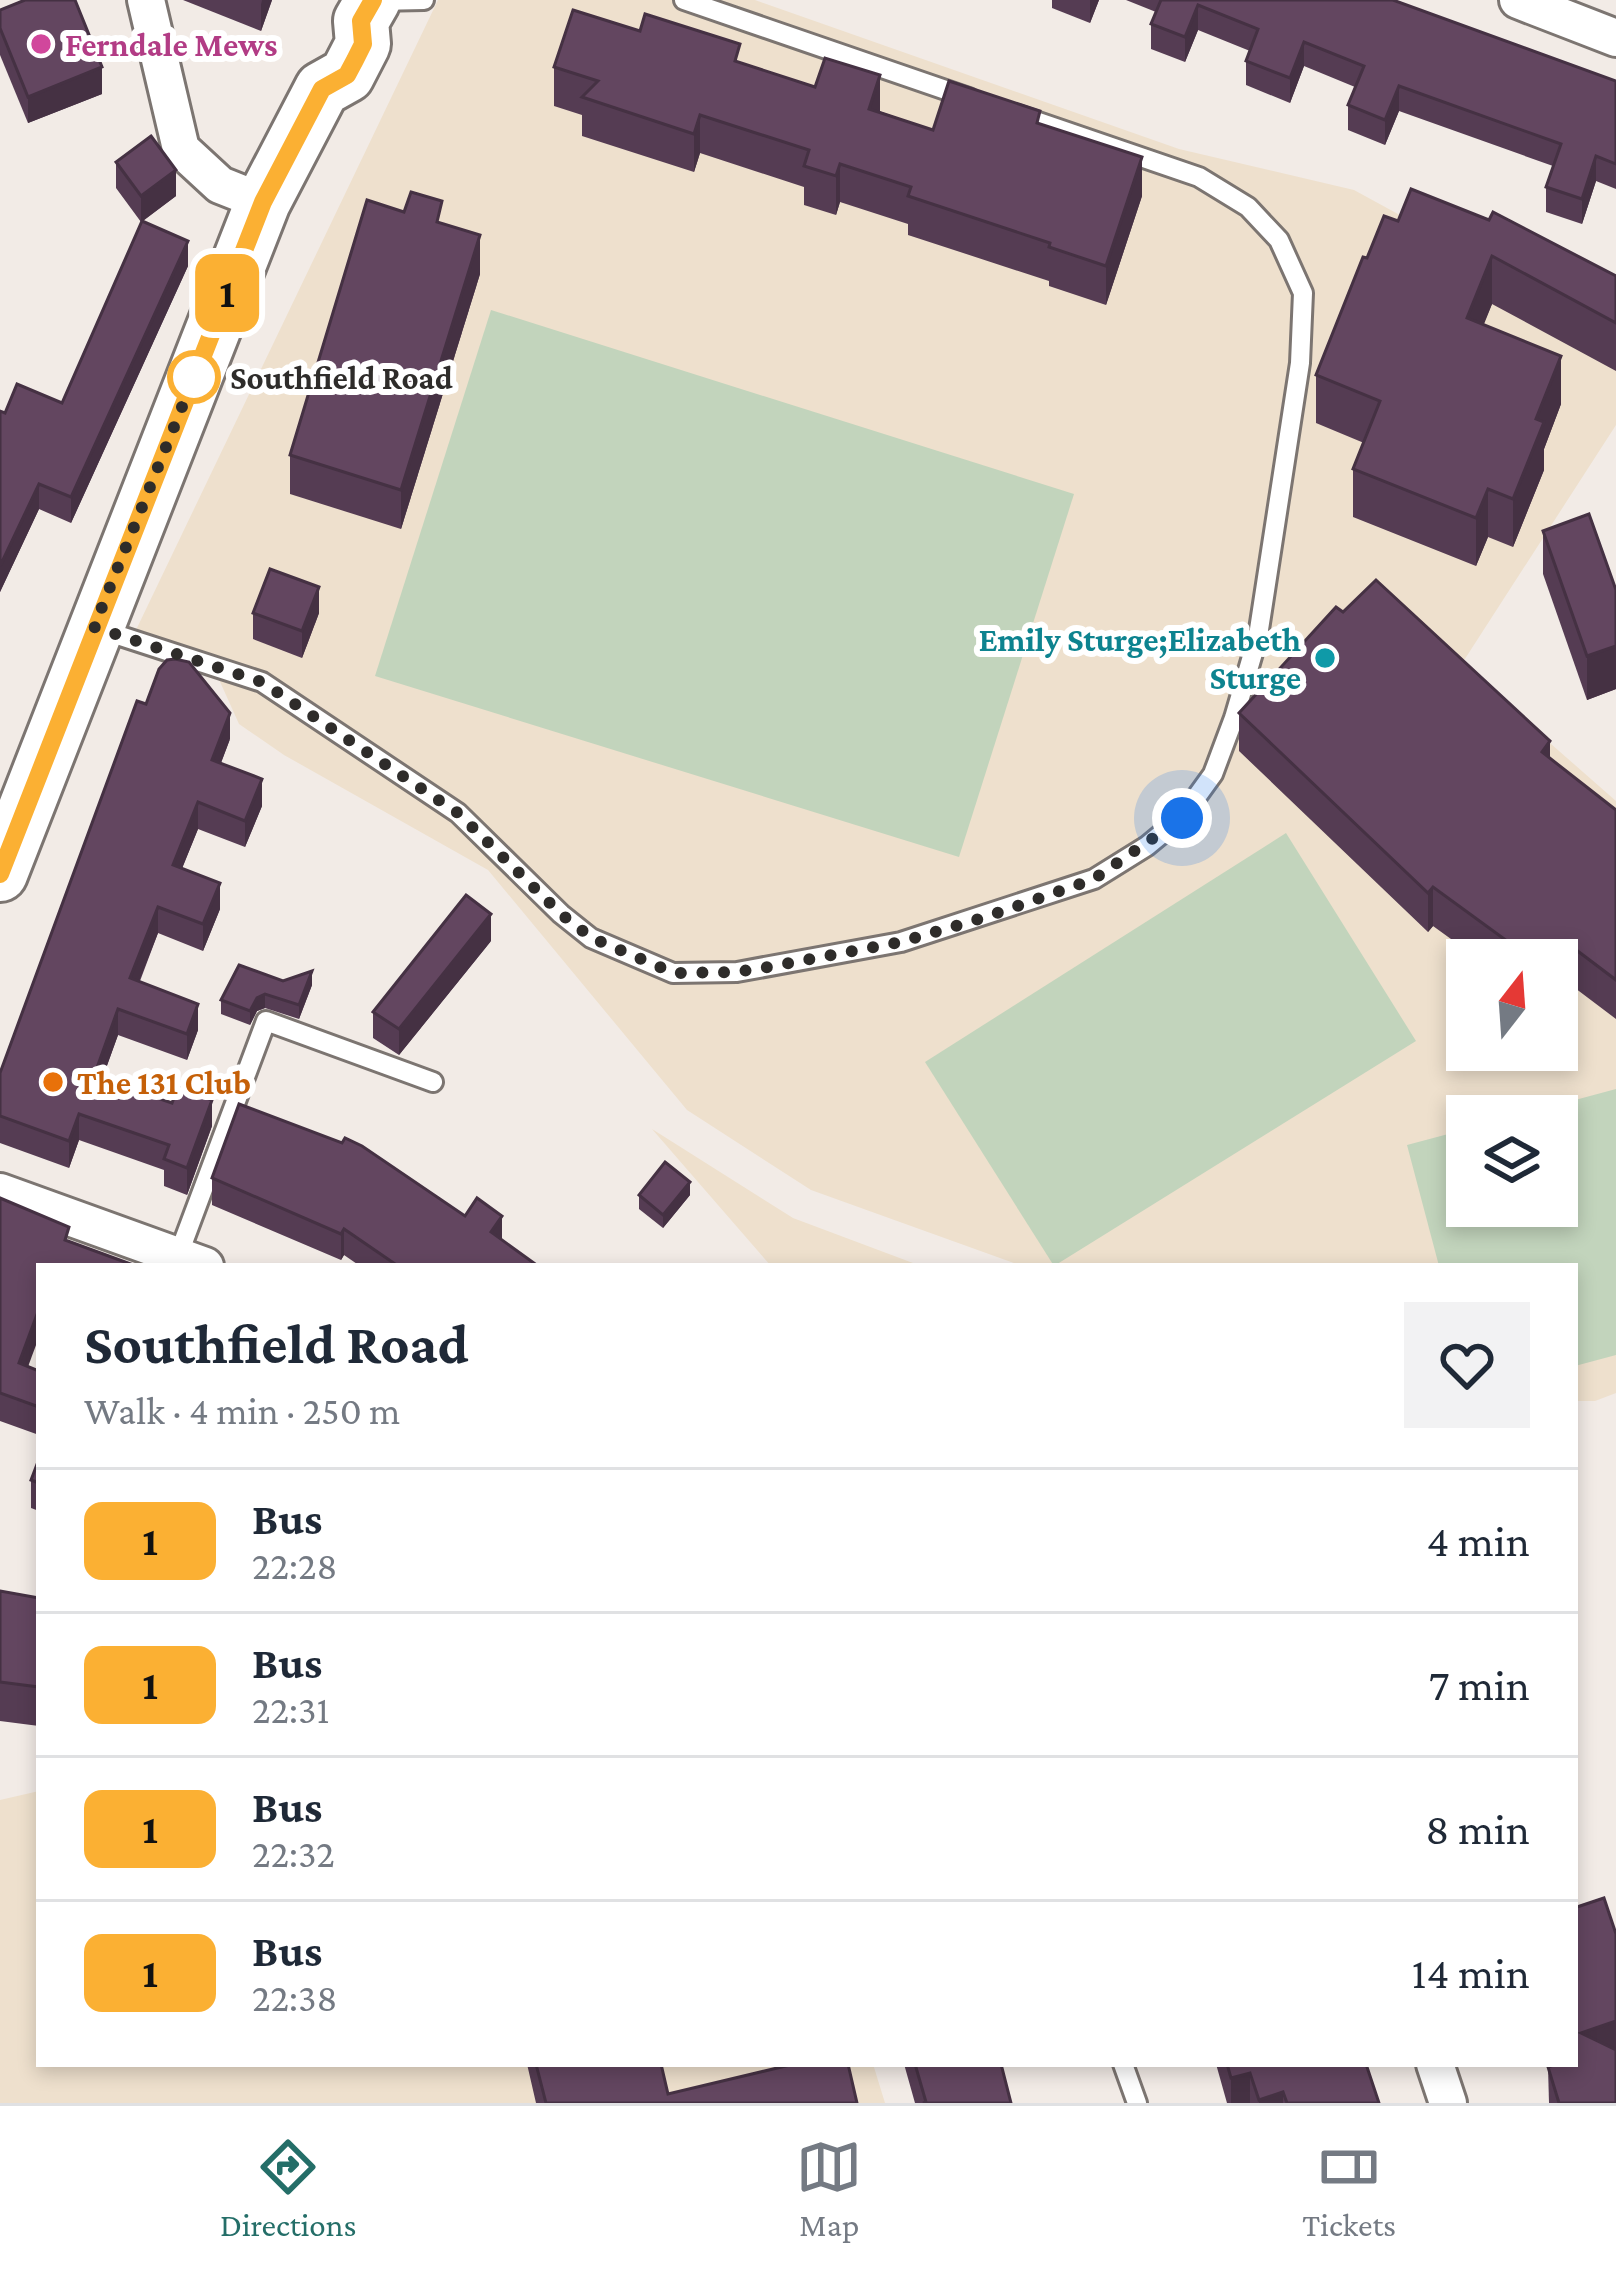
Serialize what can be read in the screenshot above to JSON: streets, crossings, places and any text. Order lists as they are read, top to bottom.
{
  "places": [
    "Ferndale Mews",
    "Southfield Road",
    "Emily Sturge;Elizabeth Sturge",
    "The 131 Club"
  ],
  "lines": ["bus line 1"],
  "north": "top",
  "page": {
    "on_map": "1",
    "heading": ["Southfield Road", "Walk · 4 min · 250 m"],
    "list": [
      {
        "mark": "1",
        "name": "Bus",
        "note": "22:28",
        "value": "4 min"
      },
      {
        "mark": "1",
        "name": "Bus",
        "note": "22:31",
        "value": "7 min"
      },
      {
        "mark": "1",
        "name": "Bus",
        "note": "22:32",
        "value": "8 min"
      },
      {
        "mark": "1",
        "name": "Bus",
        "note": "22:38",
        "value": "14 min"
      }
    ],
    "tabs": ["Directions", "Map", "Tickets"]
  }
}
